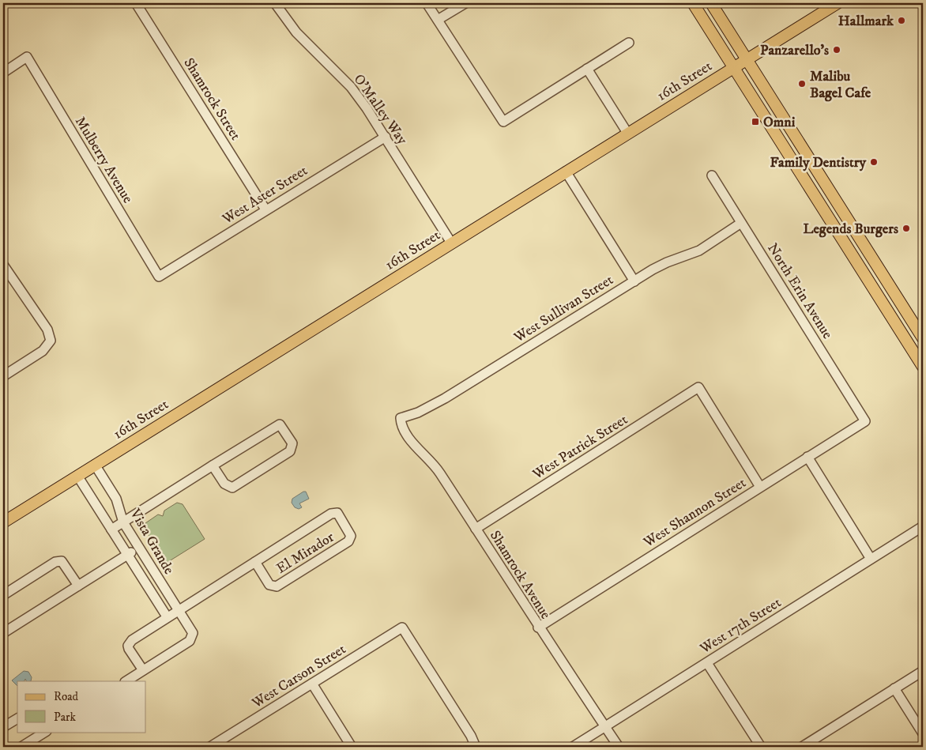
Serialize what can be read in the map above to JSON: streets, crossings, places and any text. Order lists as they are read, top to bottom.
{
  "streets": {
    "main road": ["16th Street"],
    "street": [
      "Shamrock Street",
      "O'Malley Way",
      "Mulberry Avenue",
      "West Aster Street",
      "North Erin Avenue",
      "West Sullivan Street",
      "West Patrick Street",
      "West Shannon Street",
      "Vista Grande",
      "El Mirador",
      "Shamrock Avenue",
      "West 17th Street",
      "West Carson Street"
    ]
  },
  "crossings": [
    ["16th Street", "O'Malley Way"],
    ["16th Street", "Vista Grande"],
    ["Shamrock Street", "West Aster Street"],
    ["O'Malley Way", "West Aster Street"],
    ["Mulberry Avenue", "West Aster Street"],
    ["North Erin Avenue", "West Sullivan Street"],
    ["North Erin Avenue", "West Shannon Street"],
    ["West Sullivan Street", "Shamrock Avenue"],
    ["West Patrick Street", "West Shannon Street"],
    ["West Patrick Street", "Shamrock Avenue"],
    ["West Shannon Street", "Shamrock Avenue"],
    ["Vista Grande", "El Mirador"],
    ["Shamrock Avenue", "West 17th Street"]
  ],
  "places": {
    "other": [
      "Hallmark",
      "Panzarello's",
      "Malibu Bagel Cafe",
      "Family Dentistry",
      "Legends Burgers"
    ],
    "transit": ["Omni"]
  },
  "legend": ["Road", "Park"]
}
